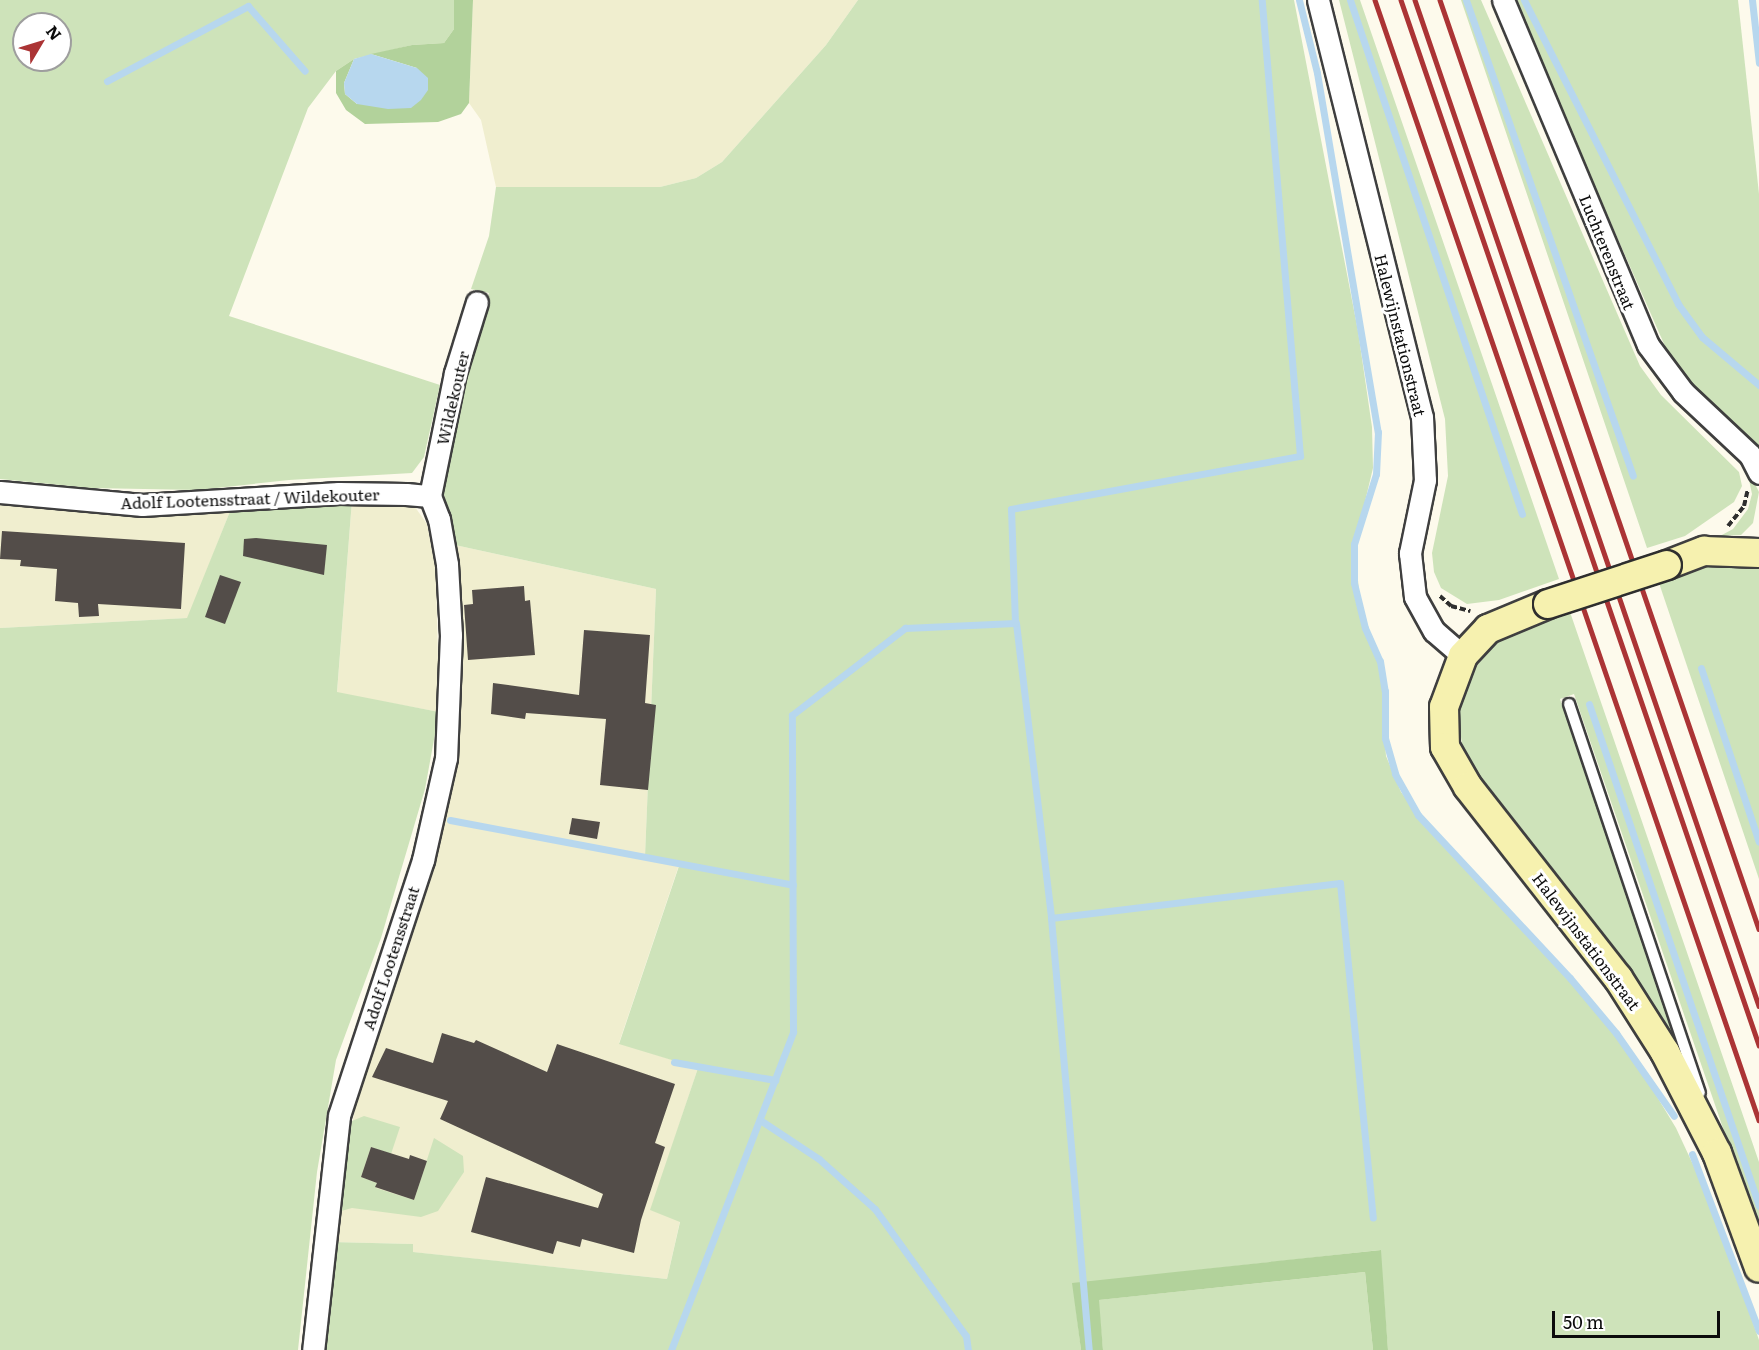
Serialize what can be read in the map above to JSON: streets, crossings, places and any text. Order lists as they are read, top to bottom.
{
  "streets": {
    "street": [
      "Luchterenstraat",
      "Halewijnstationstraat",
      "Wildekouter",
      "Adolf Lootensstraat / Wildekouter",
      "Adolf Lootensstraat"
    ]
  },
  "crossings": [
    ["Wildekouter", "Adolf Lootensstraat / Wildekouter"],
    ["Wildekouter", "Adolf Lootensstraat"],
    ["Adolf Lootensstraat / Wildekouter", "Adolf Lootensstraat"]
  ],
  "scale_bar": "50 m",
  "north": "top right"
}
